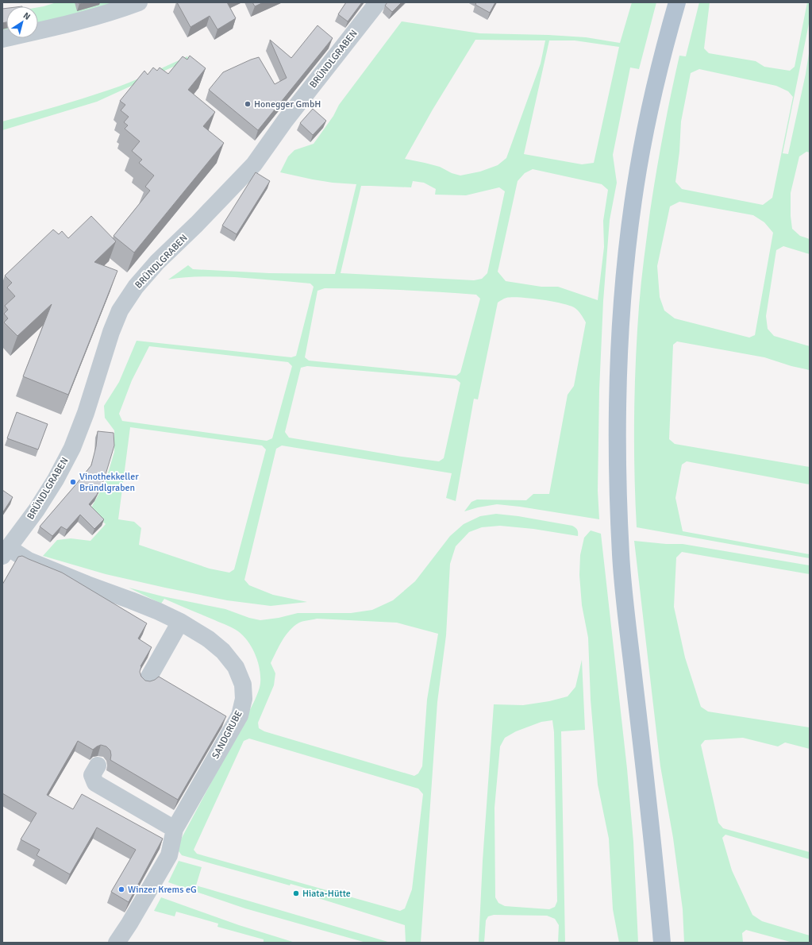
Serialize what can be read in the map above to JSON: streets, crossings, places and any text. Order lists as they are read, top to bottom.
{
  "streets": {
    "street": ["BRÜNDLGRABEN", "SANDGRUBE"]
  },
  "crossings": [
    ["BRÜNDLGRABEN", "SANDGRUBE"]
  ],
  "places": [
    "Honegger GmbH",
    "Vinothekkeller Bründlgraben",
    "Winzer Krems eG",
    "Hiata-Hütte"
  ],
  "north": "top right"
}
